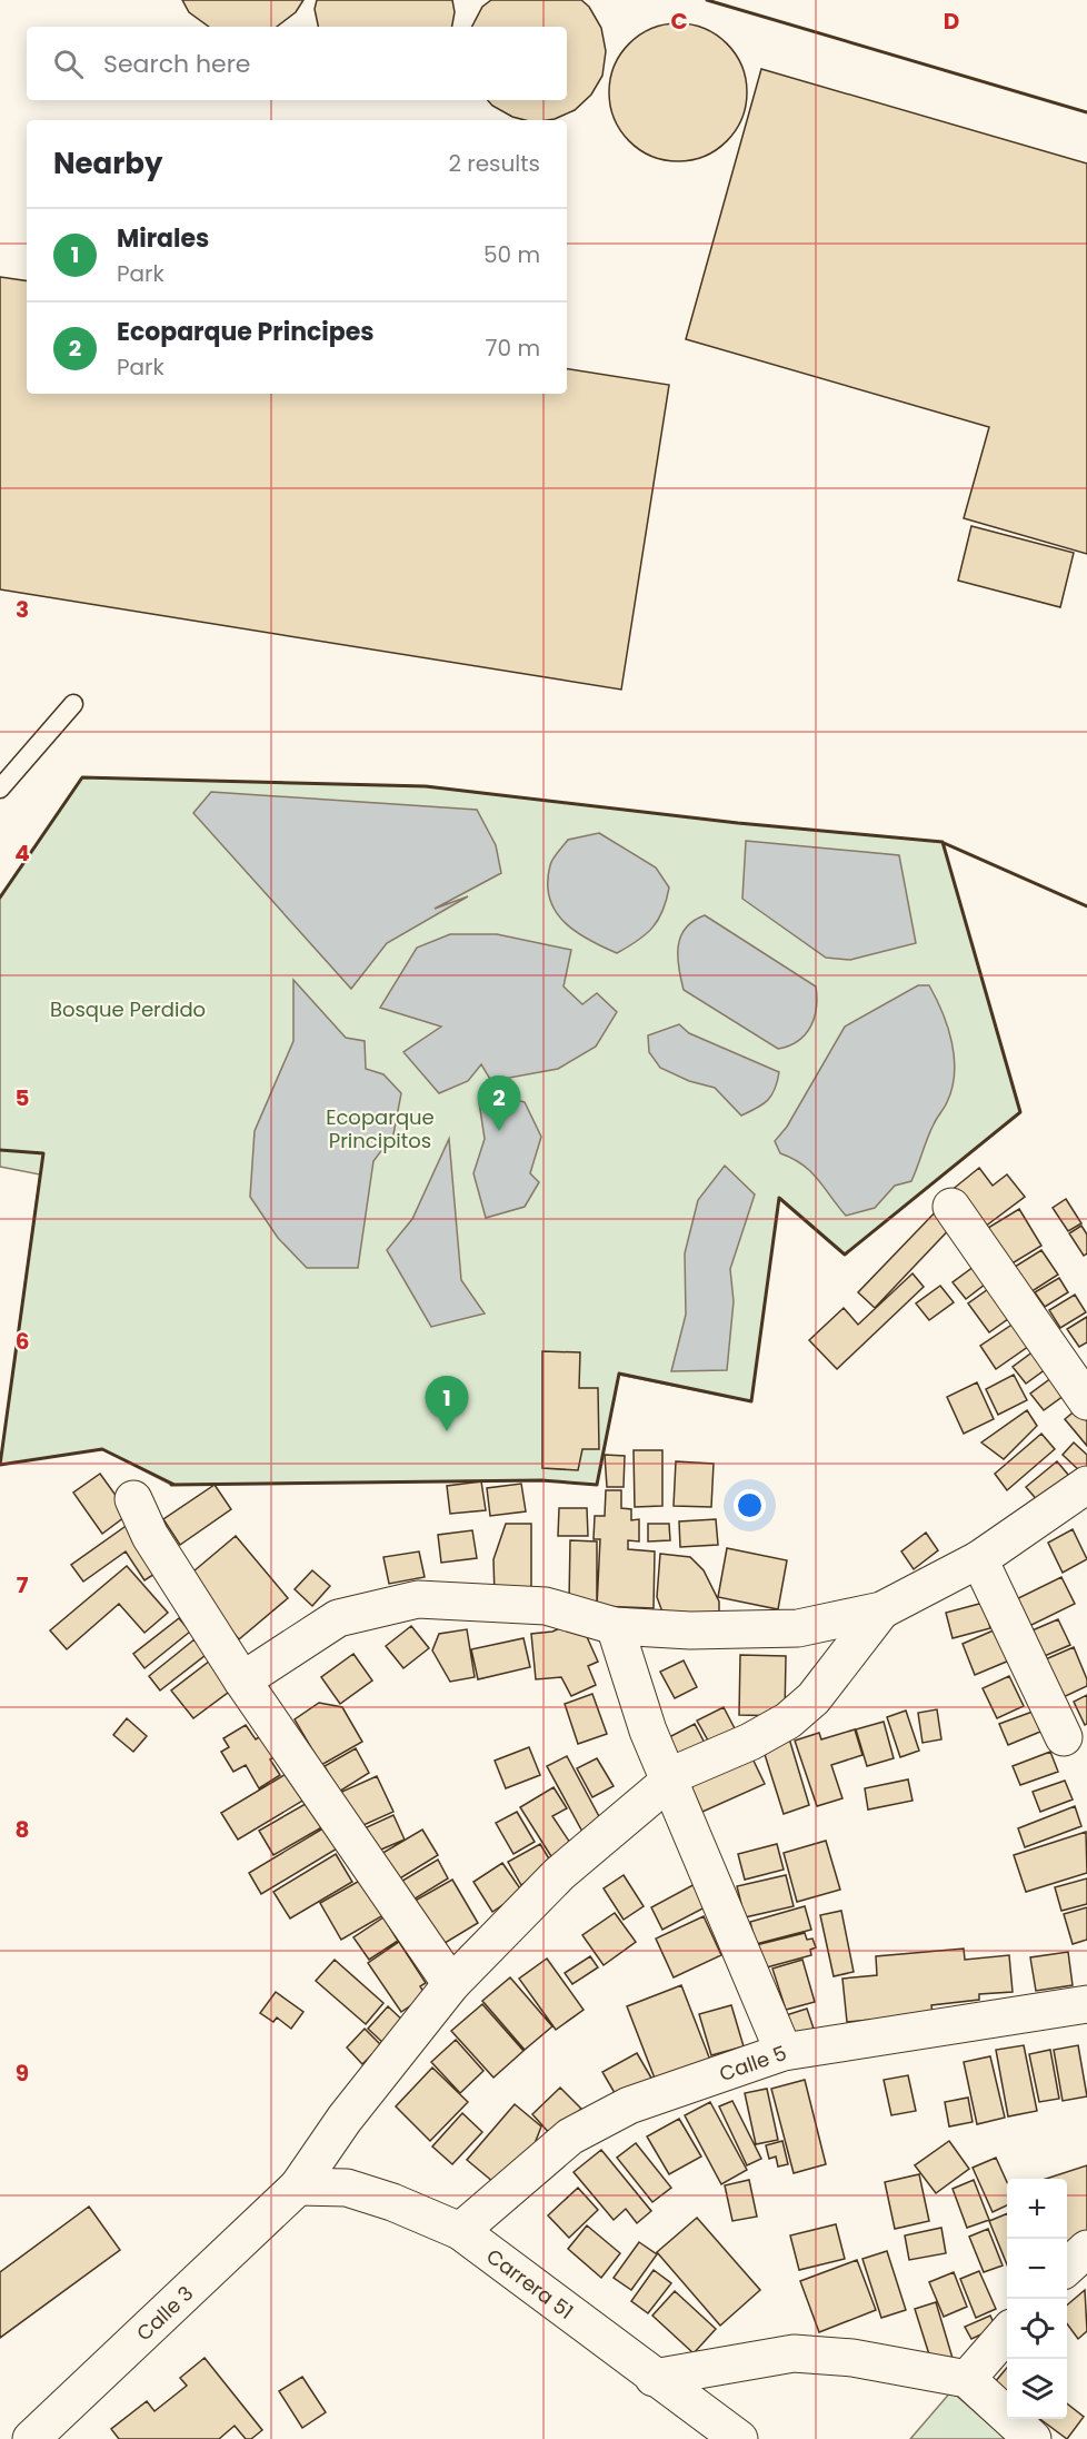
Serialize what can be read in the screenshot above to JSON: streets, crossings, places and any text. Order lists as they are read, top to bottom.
{
  "streets": {
    "street": ["Calle 5", "Carrera 51", "Calle 3"]
  },
  "crossings": [
    ["Calle 5", "Carrera 51"],
    ["Carrera 51", "Calle 3"]
  ],
  "parks": ["Bosque Perdido", "Ecoparque Principitos"],
  "page": {
    "search": "Search here",
    "heading": ["Nearby", "2 results"],
    "list": [
      {
        "mark": "1",
        "name": "Mirales",
        "note": "Park",
        "value": "50 m"
      },
      {
        "mark": "2",
        "name": "Ecoparque Principes",
        "note": "Park",
        "value": "70 m"
      }
    ],
    "pins": ["2", "1"],
    "map_buttons": ["+", "−"]
  },
  "grid": {
    "columns": ["C", "D"],
    "rows": [
      "3",
      "4",
      "5",
      "6",
      "7",
      "8",
      "9"
    ]
  }
}
